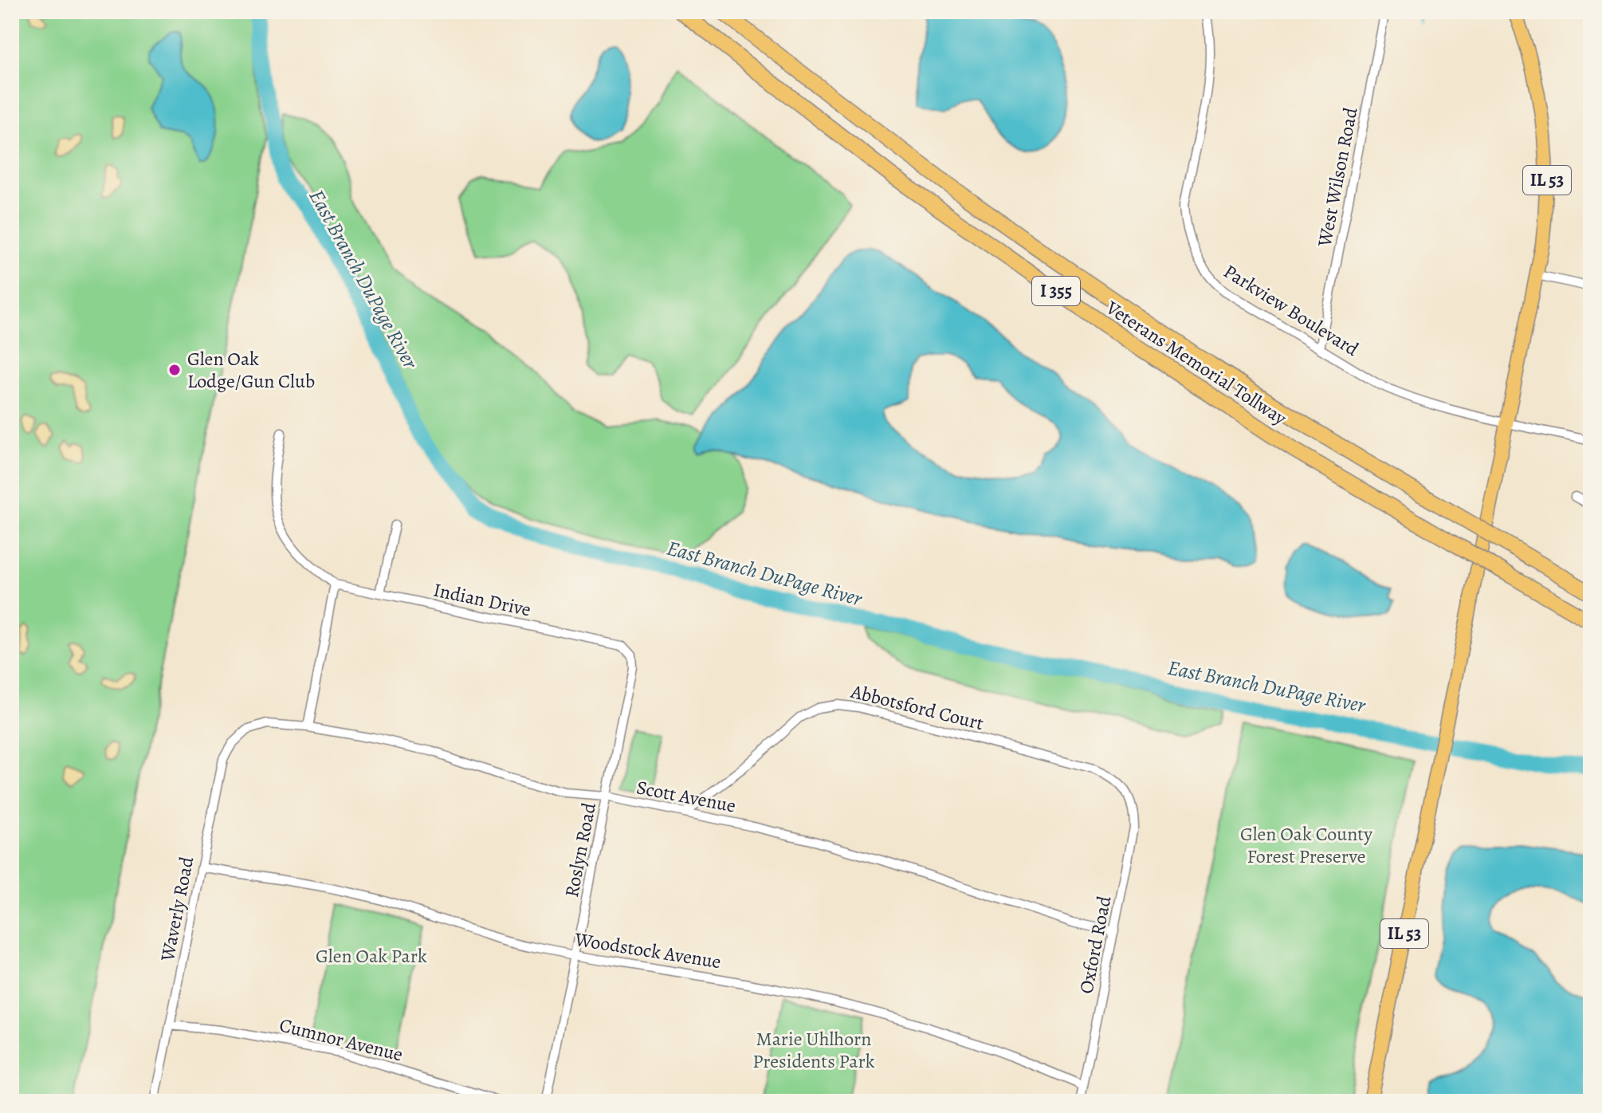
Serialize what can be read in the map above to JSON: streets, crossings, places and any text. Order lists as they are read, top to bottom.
{
  "streets": {
    "highway": ["I 355", "Veterans Memorial Tollway"],
    "main road": ["IL 53"],
    "street": [
      "West Wilson Road",
      "Parkview Boulevard",
      "Indian Drive",
      "Abbotsford Court",
      "Scott Avenue",
      "Roslyn Road",
      "Waverly Road",
      "Oxford Road",
      "Woodstock Avenue",
      "Cumnor Avenue"
    ]
  },
  "crossings": [
    ["West Wilson Road", "Parkview Boulevard"],
    ["IL 53", "Parkview Boulevard"],
    ["Indian Drive", "Roslyn Road"],
    ["Abbotsford Court", "Scott Avenue"],
    ["Abbotsford Court", "Oxford Road"],
    ["Scott Avenue", "Roslyn Road"],
    ["Scott Avenue", "Waverly Road"],
    ["Scott Avenue", "Oxford Road"],
    ["Roslyn Road", "Woodstock Avenue"],
    ["Waverly Road", "Woodstock Avenue"],
    ["Waverly Road", "Cumnor Avenue"],
    ["Oxford Road", "Woodstock Avenue"]
  ],
  "water": ["East Branch DuPage River"],
  "parks": ["Glen Oak County Forest Preserve", "Glen Oak Park", "Marie Uhlhorn Presidents Park"],
  "places": ["Glen Oak Lodge/Gun Club"]
}
